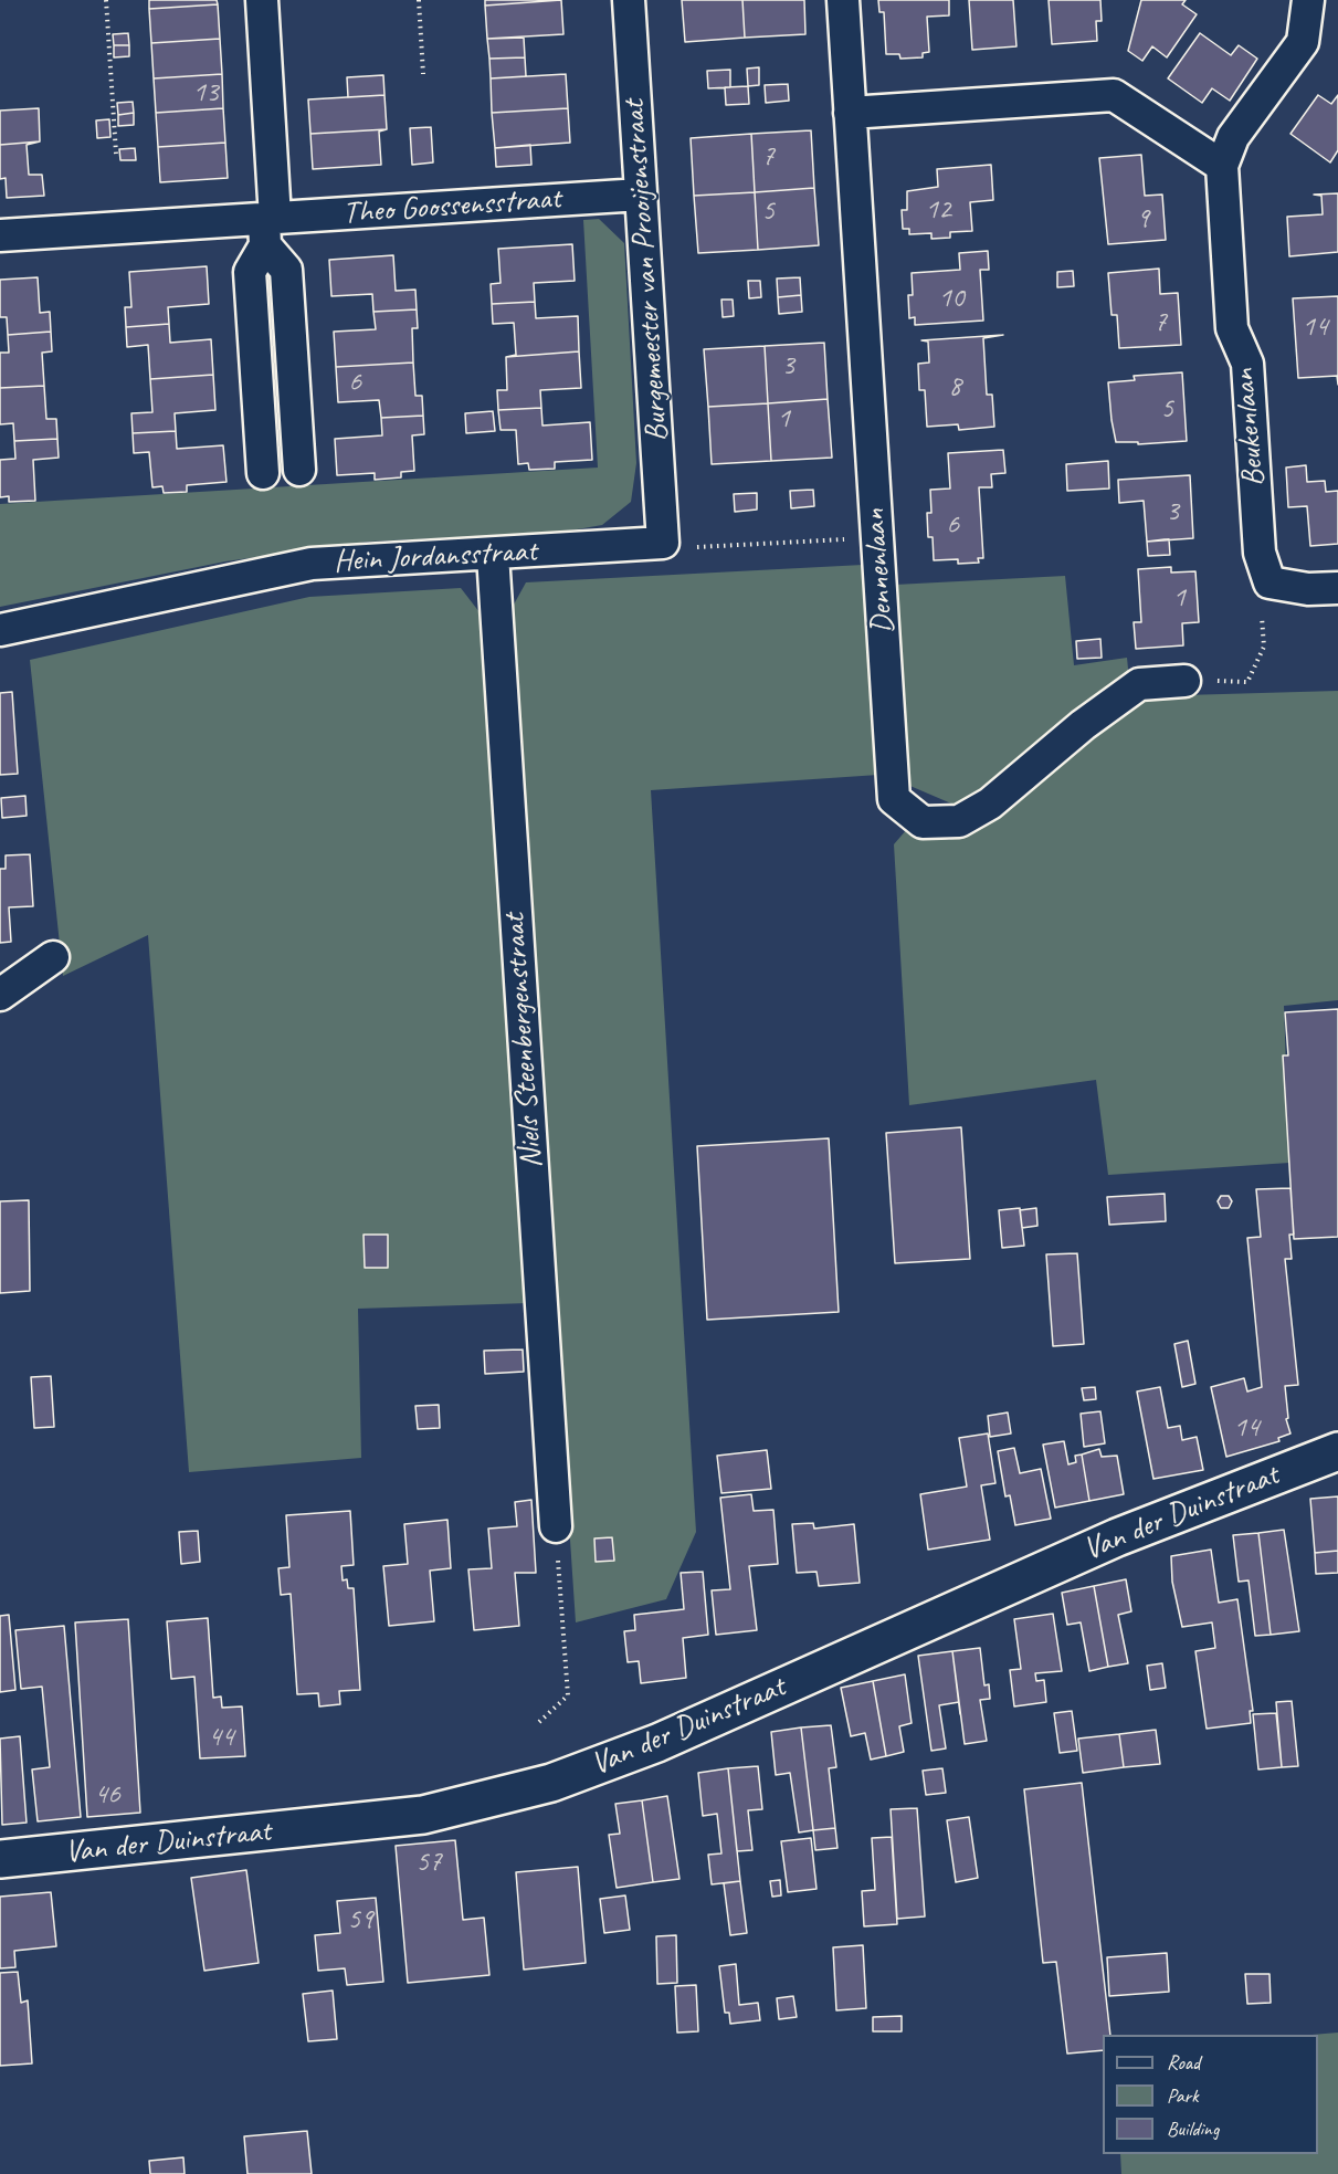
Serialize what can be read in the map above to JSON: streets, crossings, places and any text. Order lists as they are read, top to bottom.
{
  "streets": {
    "street": [
      "Theo Goossensstraat",
      "Burgemeester van Prooijenstraat",
      "Beukenlaan",
      "Hein Jordansstraat",
      "Dennenlaan",
      "Niels Steenbergenstraat",
      "Van der Duinstraat"
    ]
  },
  "crossings": [
    ["Theo Goossensstraat", "Burgemeester van Prooijenstraat"],
    ["Burgemeester van Prooijenstraat", "Hein Jordansstraat"],
    ["Hein Jordansstraat", "Niels Steenbergenstraat"]
  ],
  "house_numbers": [
    "13",
    "7",
    "12",
    "5",
    "9",
    "10",
    "7",
    "14",
    "3",
    "6",
    "8",
    "5",
    "1",
    "3",
    "6",
    "1",
    "14",
    "44",
    "46",
    "57",
    "59"
  ],
  "legend": ["Road", "Park", "Building"]
}
